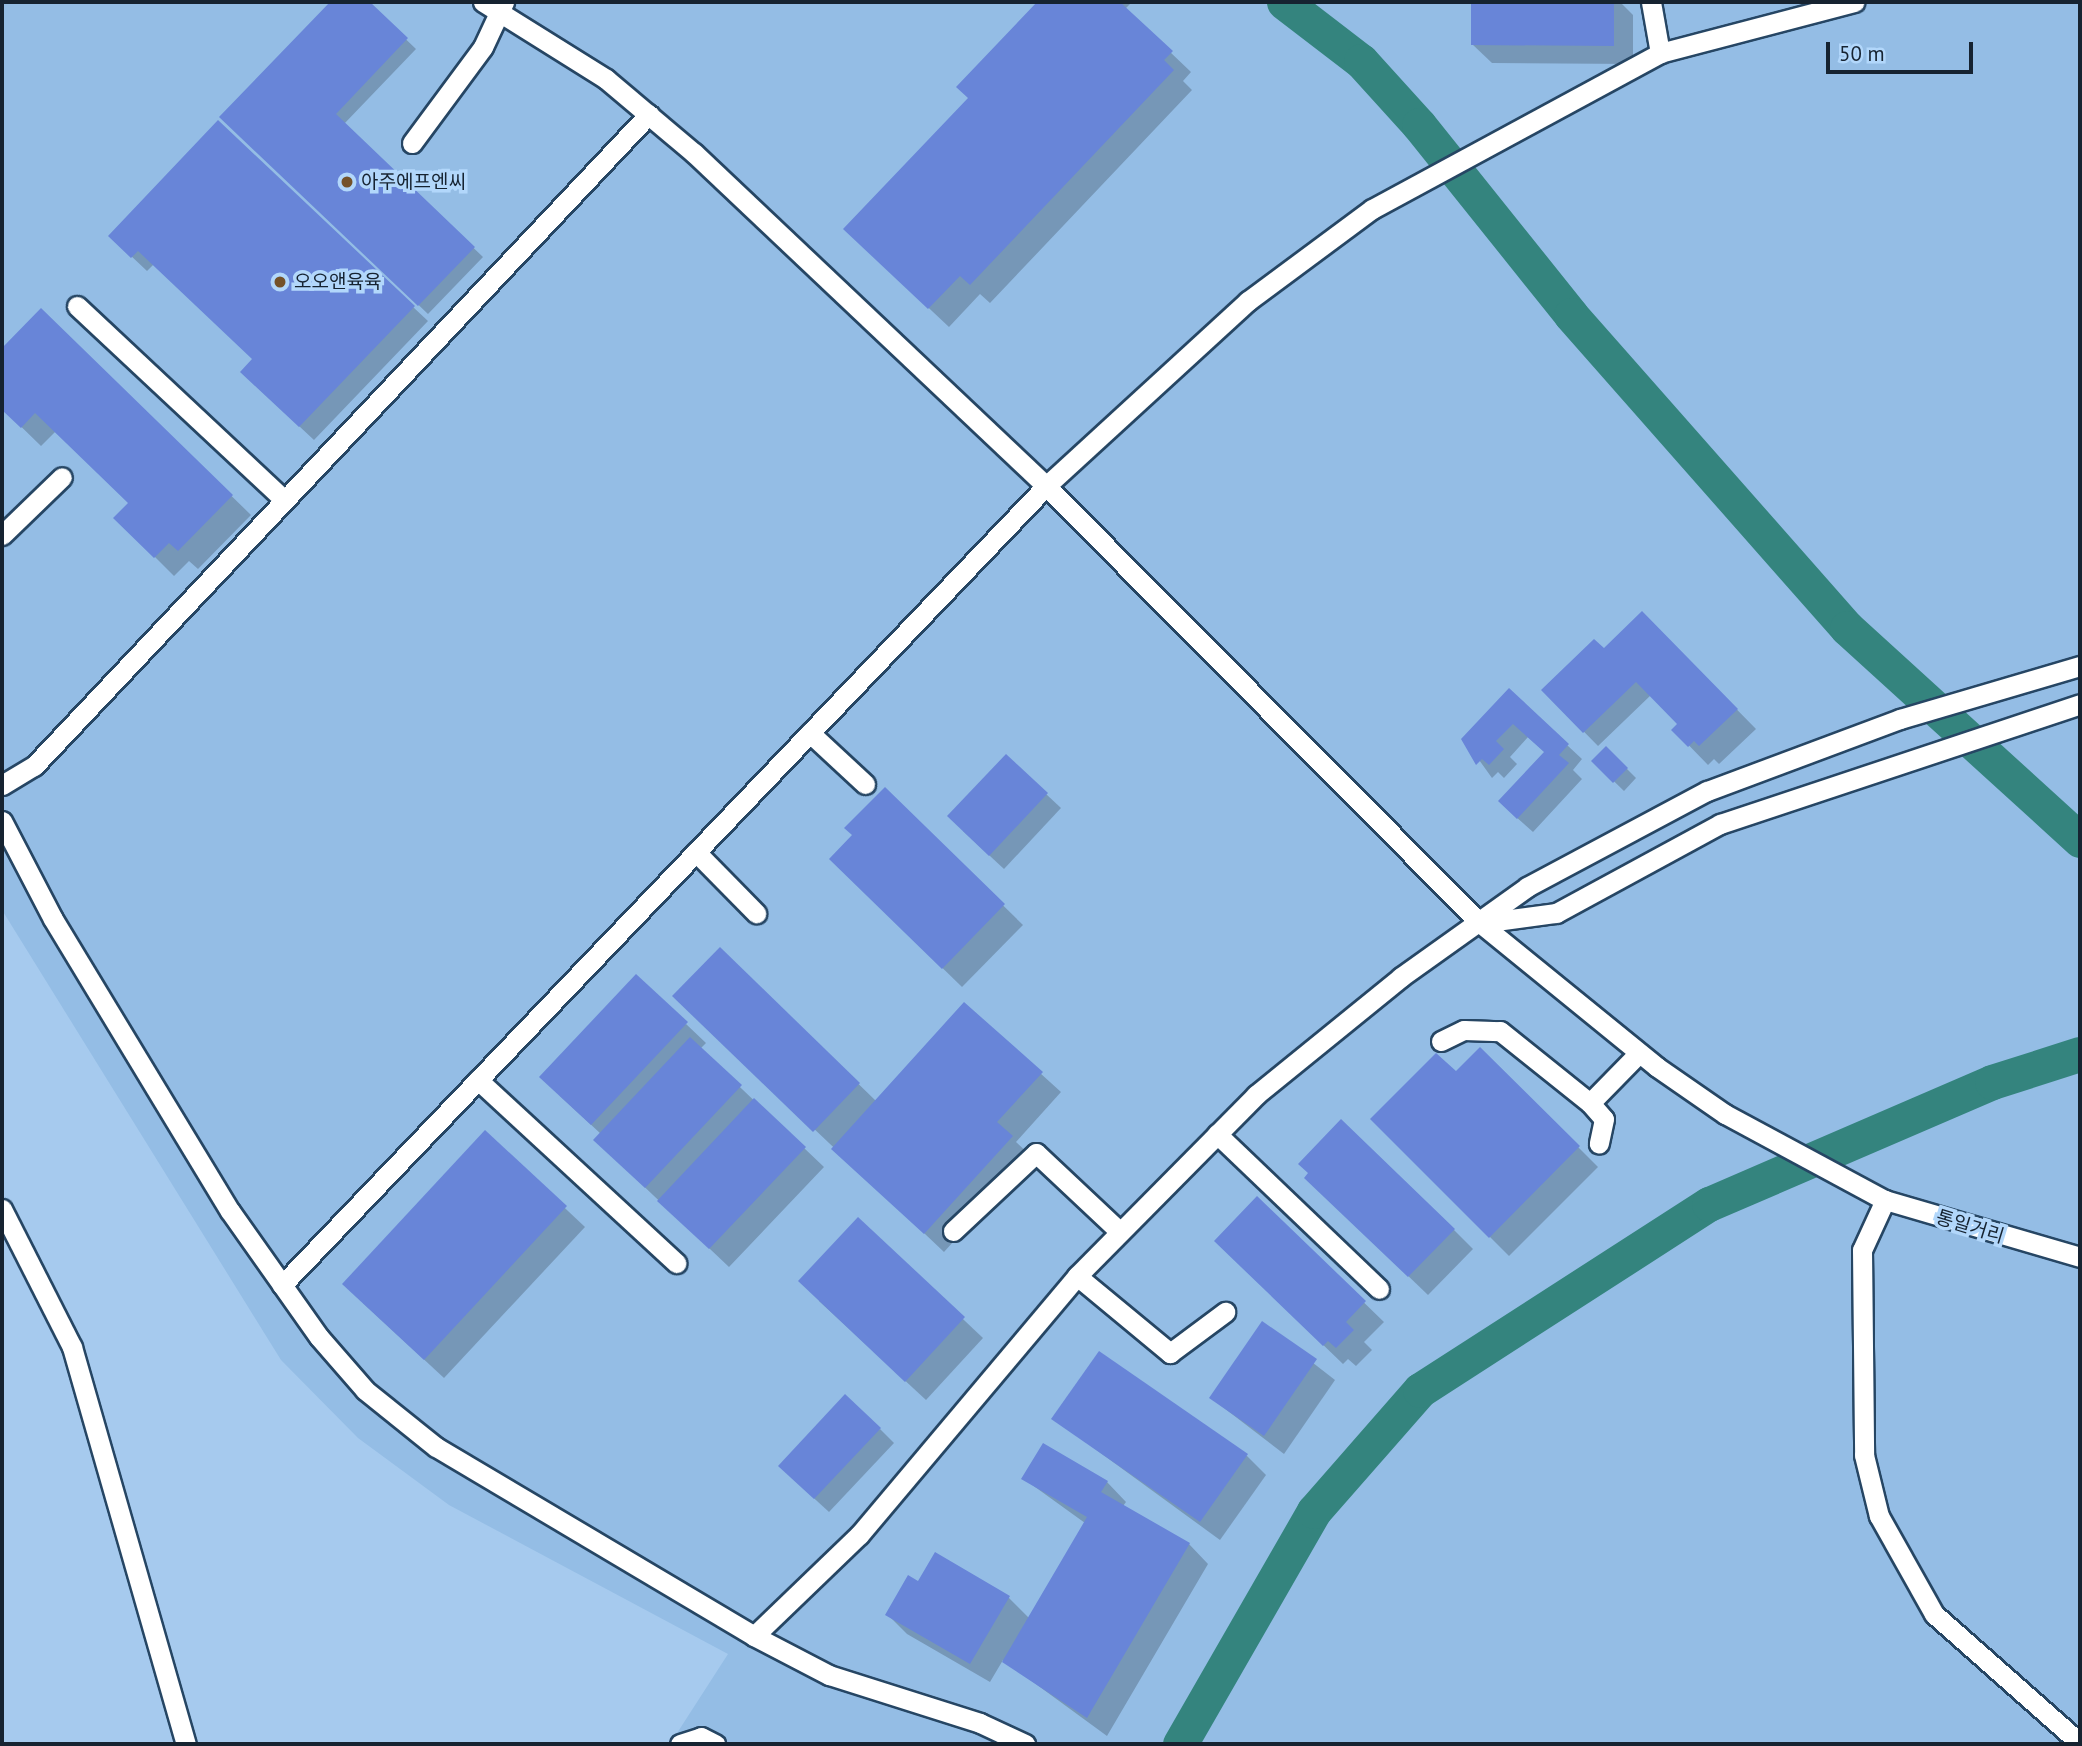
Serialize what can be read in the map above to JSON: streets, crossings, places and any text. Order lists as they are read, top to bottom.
{
  "streets": {
    "street": ["통일거리"]
  },
  "places": ["아주에프엔씨", "오오앤육육"],
  "scale_bar": "50 m"
}
